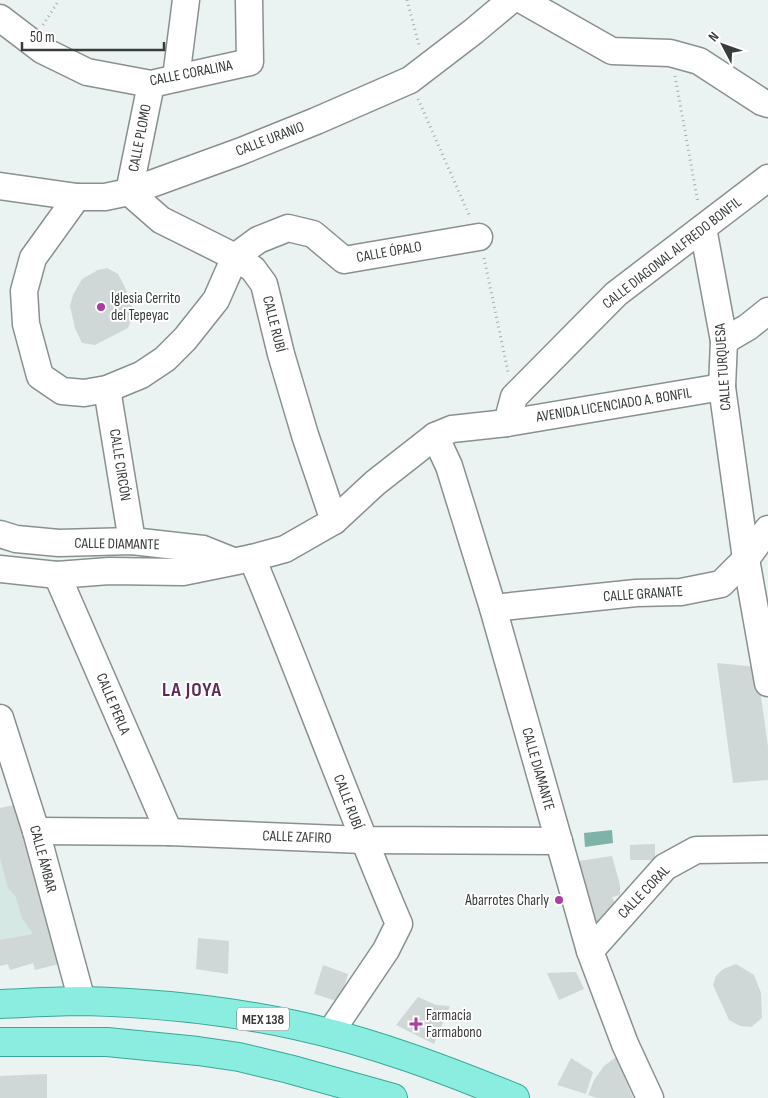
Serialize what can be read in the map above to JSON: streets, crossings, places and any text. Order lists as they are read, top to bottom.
{
  "streets": {
    "main road": ["MEX 138"],
    "street": [
      "CALLE CORALINA",
      "CALLE PLOMO",
      "CALLE URANIO",
      "CALLE ÓPALO",
      "CALLE DIAGONAL ALFREDO BONFIL",
      "CALLE RUBÍ",
      "CALLE TURQUESA",
      "AVENIDA LICENCIADO A. BONFIL",
      "CALLE CIRCÓN",
      "CALLE DIAMANTE",
      "CALLE GRANATE",
      "CALLE PERLA",
      "CALLE ZAFIRO",
      "CALLE ÁMBAR",
      "CALLE CORAL"
    ]
  },
  "crossings": [
    ["CALLE CORALINA", "CALLE PLOMO"],
    ["CALLE PLOMO", "CALLE URANIO"],
    ["CALLE PLOMO", "CALLE RUBÍ"],
    ["CALLE URANIO", "CALLE ÓPALO"],
    ["CALLE URANIO", "CALLE RUBÍ"],
    ["CALLE ÓPALO", "CALLE RUBÍ"],
    ["CALLE ÓPALO", "CALLE CIRCÓN"],
    ["CALLE DIAGONAL ALFREDO BONFIL", "CALLE TURQUESA"],
    ["CALLE DIAGONAL ALFREDO BONFIL", "AVENIDA LICENCIADO A. BONFIL"],
    ["CALLE RUBÍ", "AVENIDA LICENCIADO A. BONFIL"],
    ["CALLE RUBÍ", "CALLE DIAMANTE"],
    ["CALLE RUBÍ", "CALLE ZAFIRO"],
    ["CALLE RUBÍ", "MEX 138"],
    ["CALLE TURQUESA", "AVENIDA LICENCIADO A. BONFIL"],
    ["CALLE TURQUESA", "CALLE GRANATE"],
    ["AVENIDA LICENCIADO A. BONFIL", "CALLE DIAMANTE"],
    ["AVENIDA LICENCIADO A. BONFIL", "CALLE PERLA"],
    ["CALLE CIRCÓN", "CALLE DIAMANTE"],
    ["CALLE DIAMANTE", "CALLE GRANATE"],
    ["CALLE DIAMANTE", "CALLE ZAFIRO"],
    ["CALLE DIAMANTE", "CALLE CORAL"],
    ["CALLE PERLA", "CALLE ZAFIRO"],
    ["CALLE ZAFIRO", "CALLE ÁMBAR"],
    ["CALLE ÁMBAR", "MEX 138"]
  ],
  "districts": ["LA JOYA"],
  "places": {
    "other": ["Iglesia Cerrito del Tepeyac", "Abarrotes Charly"],
    "health": ["Farmacia Farmabono"]
  },
  "scale_bar": "50 m",
  "north": "top left"
}
